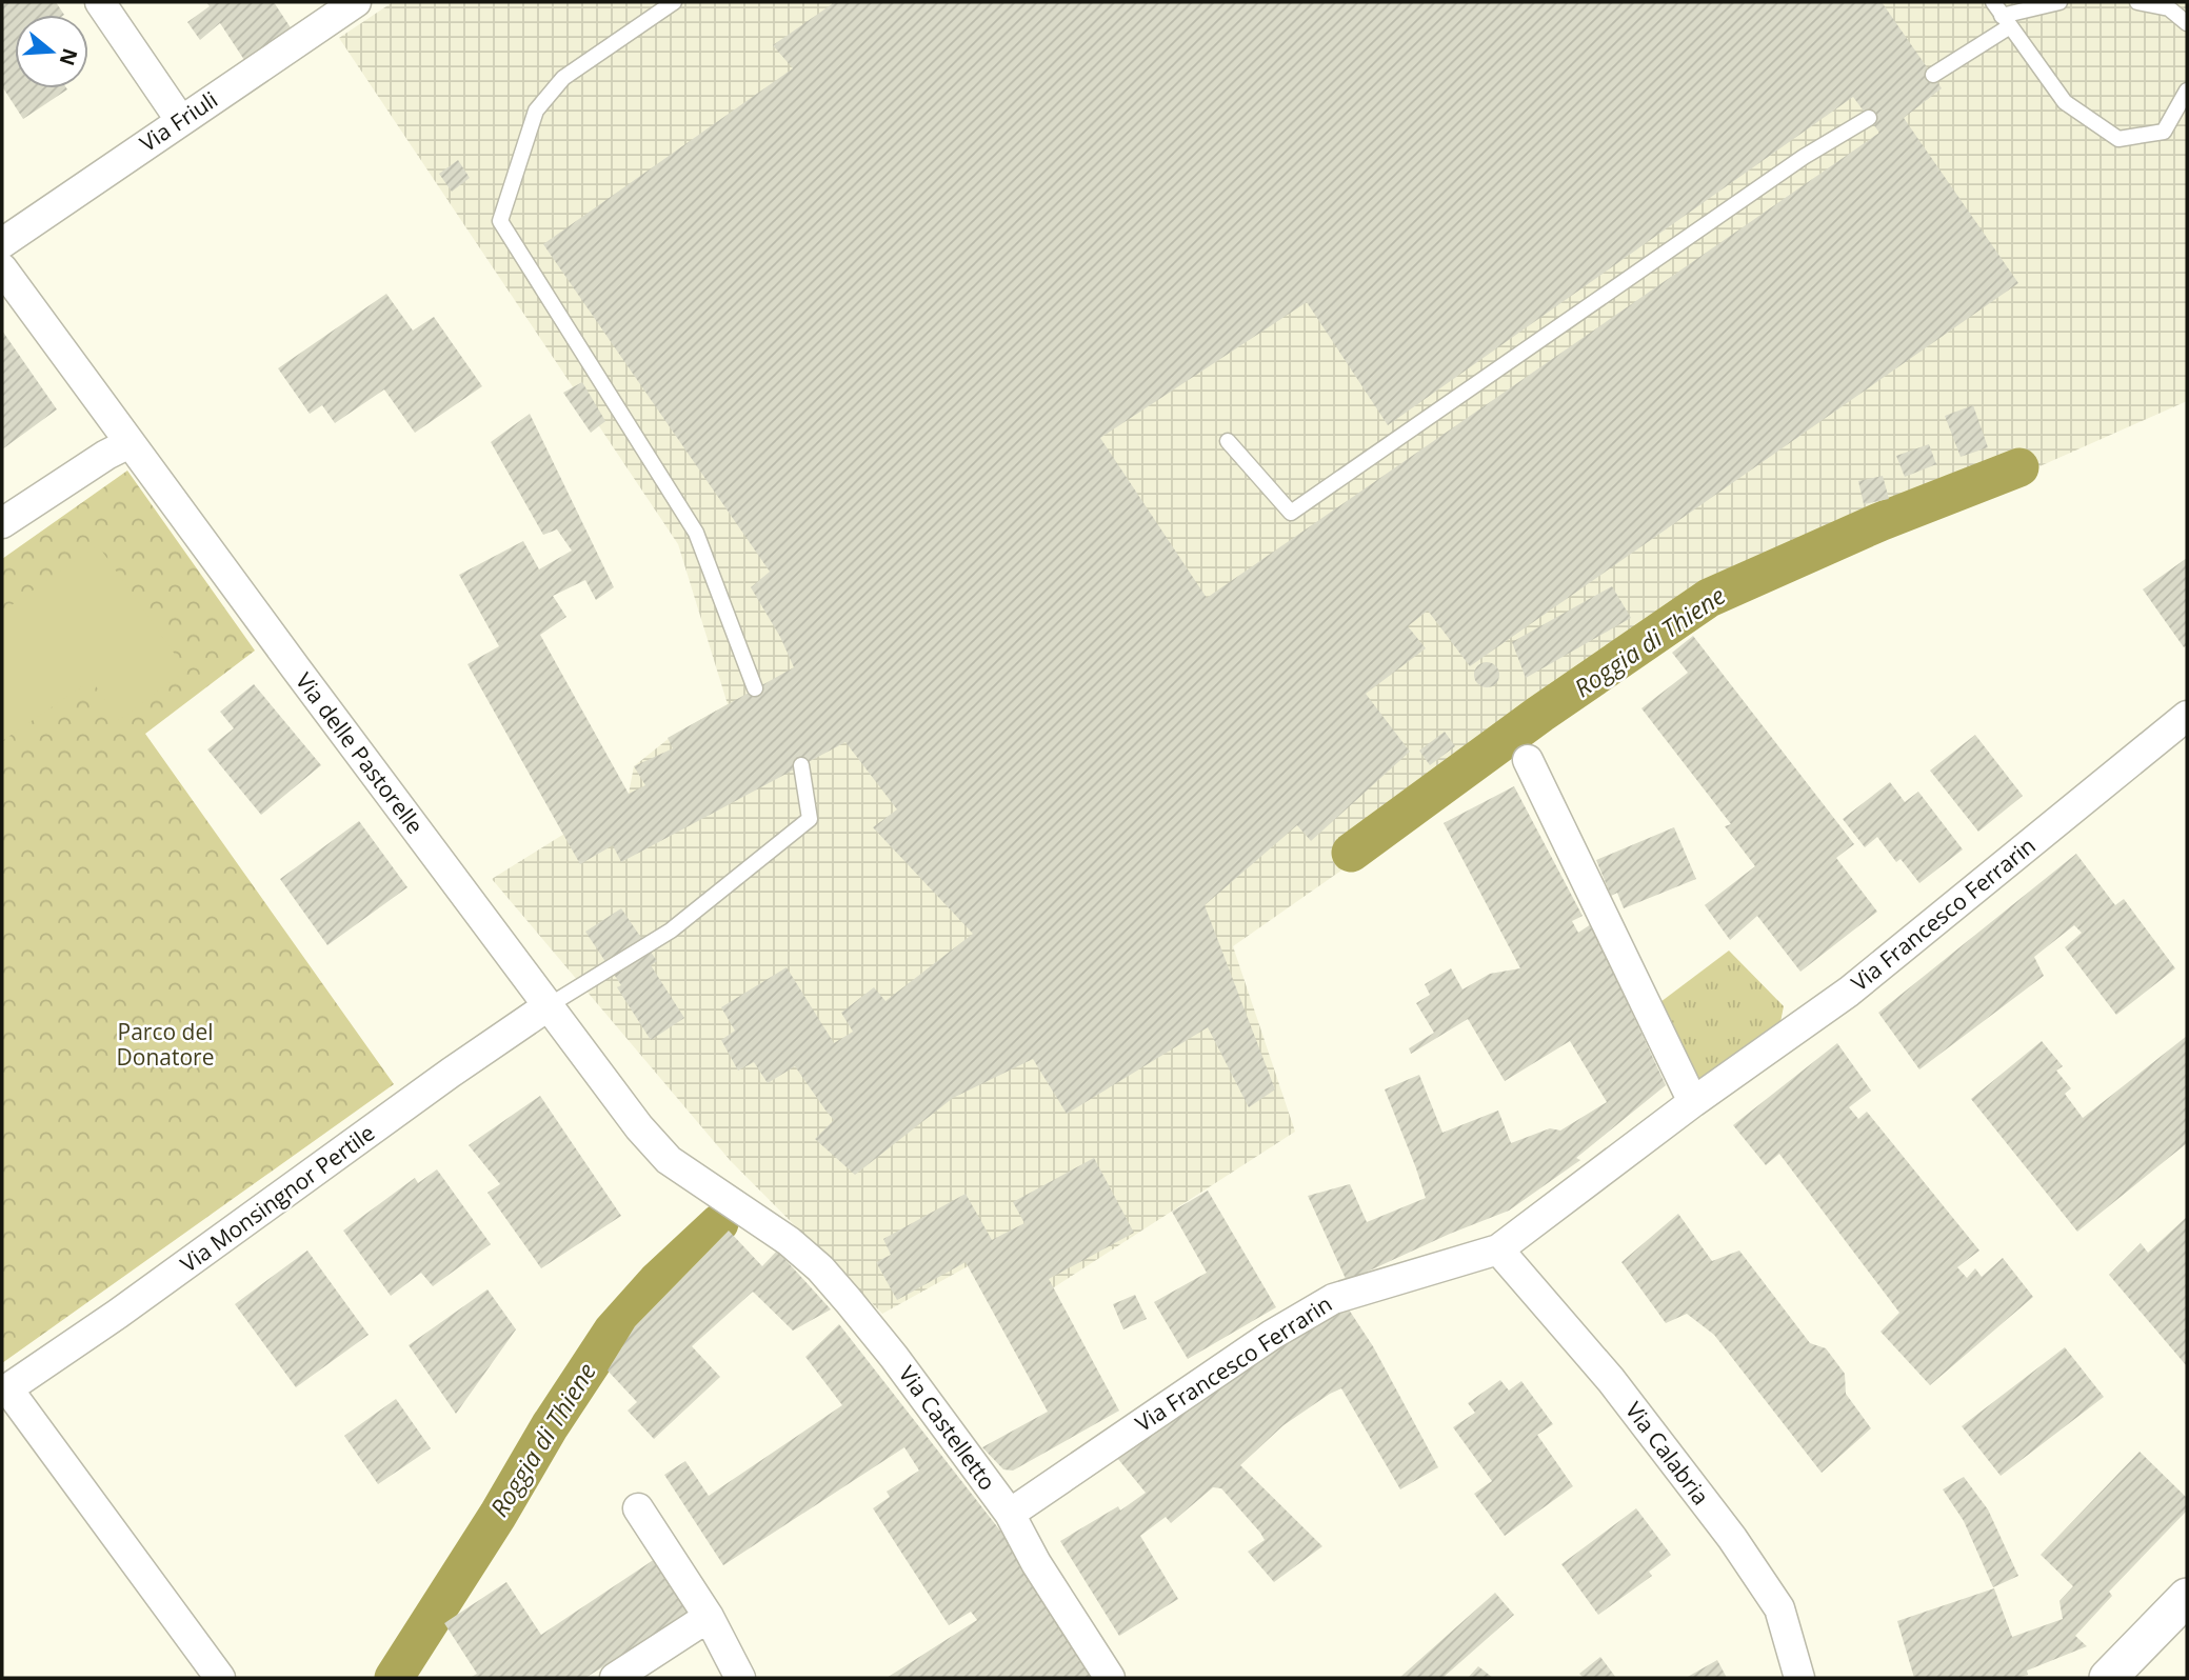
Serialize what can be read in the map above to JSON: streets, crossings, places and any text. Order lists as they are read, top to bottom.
{
  "streets": {
    "street": [
      "Via Friuli",
      "Via delle Pastorelle",
      "Via Francesco Ferrarin",
      "Via Monsingnor Pertile",
      "Via Castelletto",
      "Via Calabria"
    ]
  },
  "crossings": [
    ["Via delle Pastorelle", "Via Monsingnor Pertile"],
    ["Via delle Pastorelle", "Via Castelletto"],
    ["Via Francesco Ferrarin", "Via Castelletto"],
    ["Via Francesco Ferrarin", "Via Calabria"]
  ],
  "water": ["Roggia di Thiene"],
  "parks": ["Parco del Donatore"],
  "north": "right"
}
